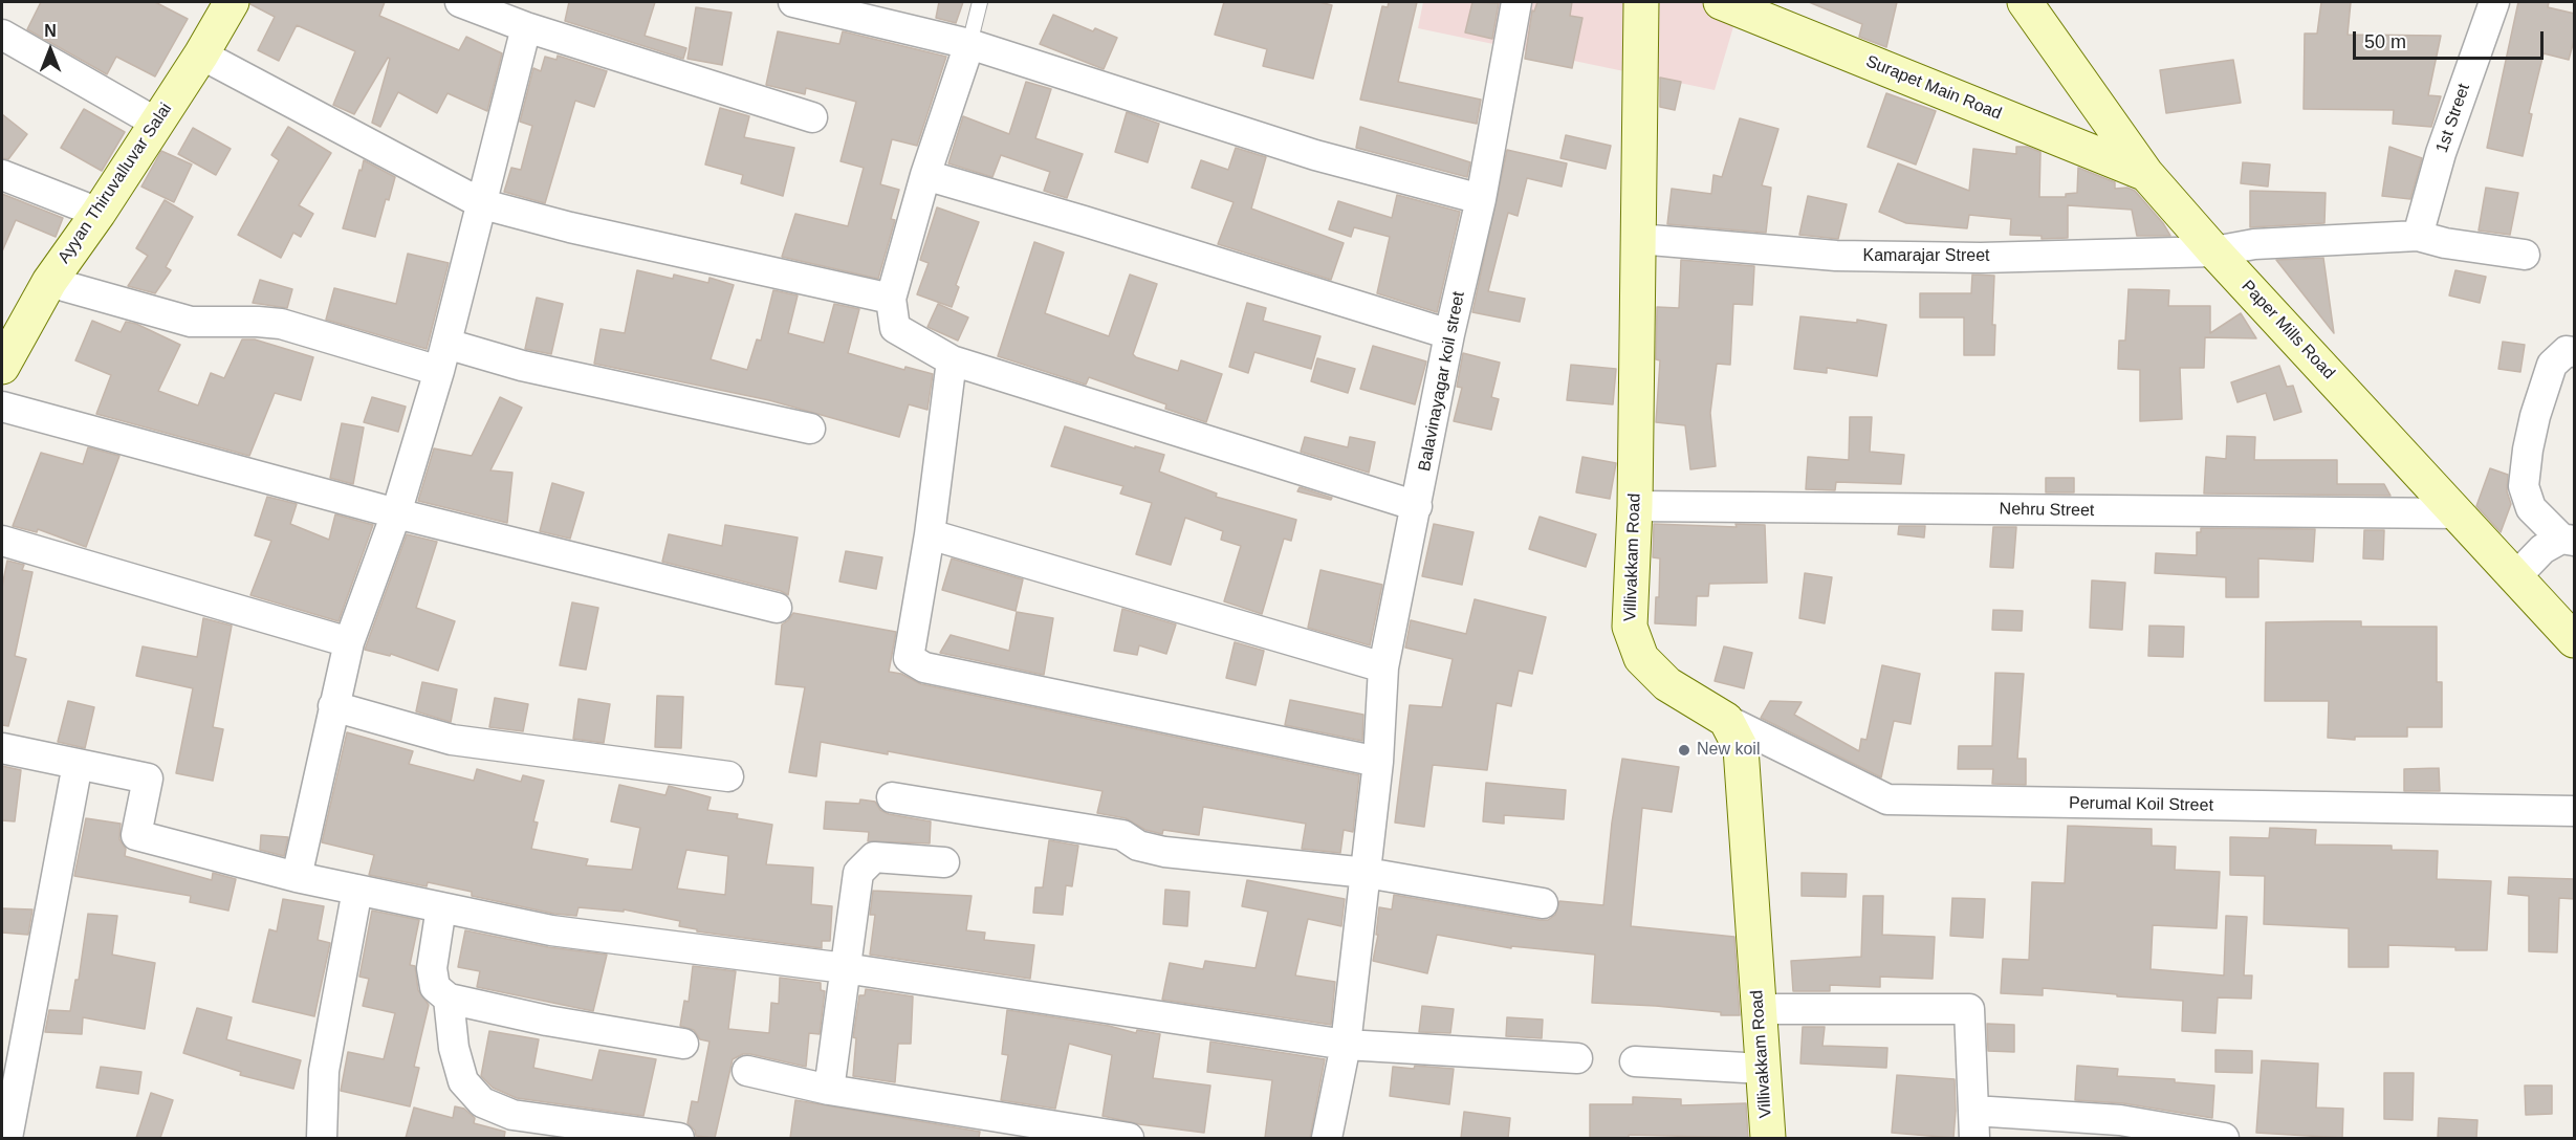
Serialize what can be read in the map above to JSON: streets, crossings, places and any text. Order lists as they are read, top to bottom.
{
  "streets": {
    "street": [
      "Surapet Main Road",
      "1st Street",
      "Ayyan Thiruvalluvar Salai",
      "Kamarajar Street",
      "Paper Mills Road",
      "Balavinayagar koil street",
      "Nehru Street",
      "Villivakkam Road",
      "Perumal Koil Street"
    ]
  },
  "crossings": [
    ["Surapet Main Road", "Paper Mills Road"],
    ["1st Street", "Kamarajar Street"],
    ["Kamarajar Street", "Paper Mills Road"],
    ["Kamarajar Street", "Villivakkam Road"],
    ["Paper Mills Road", "Nehru Street"],
    ["Nehru Street", "Villivakkam Road"],
    ["Villivakkam Road", "Perumal Koil Street"]
  ],
  "places": ["New koil"],
  "scale_bar": "50 m",
  "north": "top"
}
